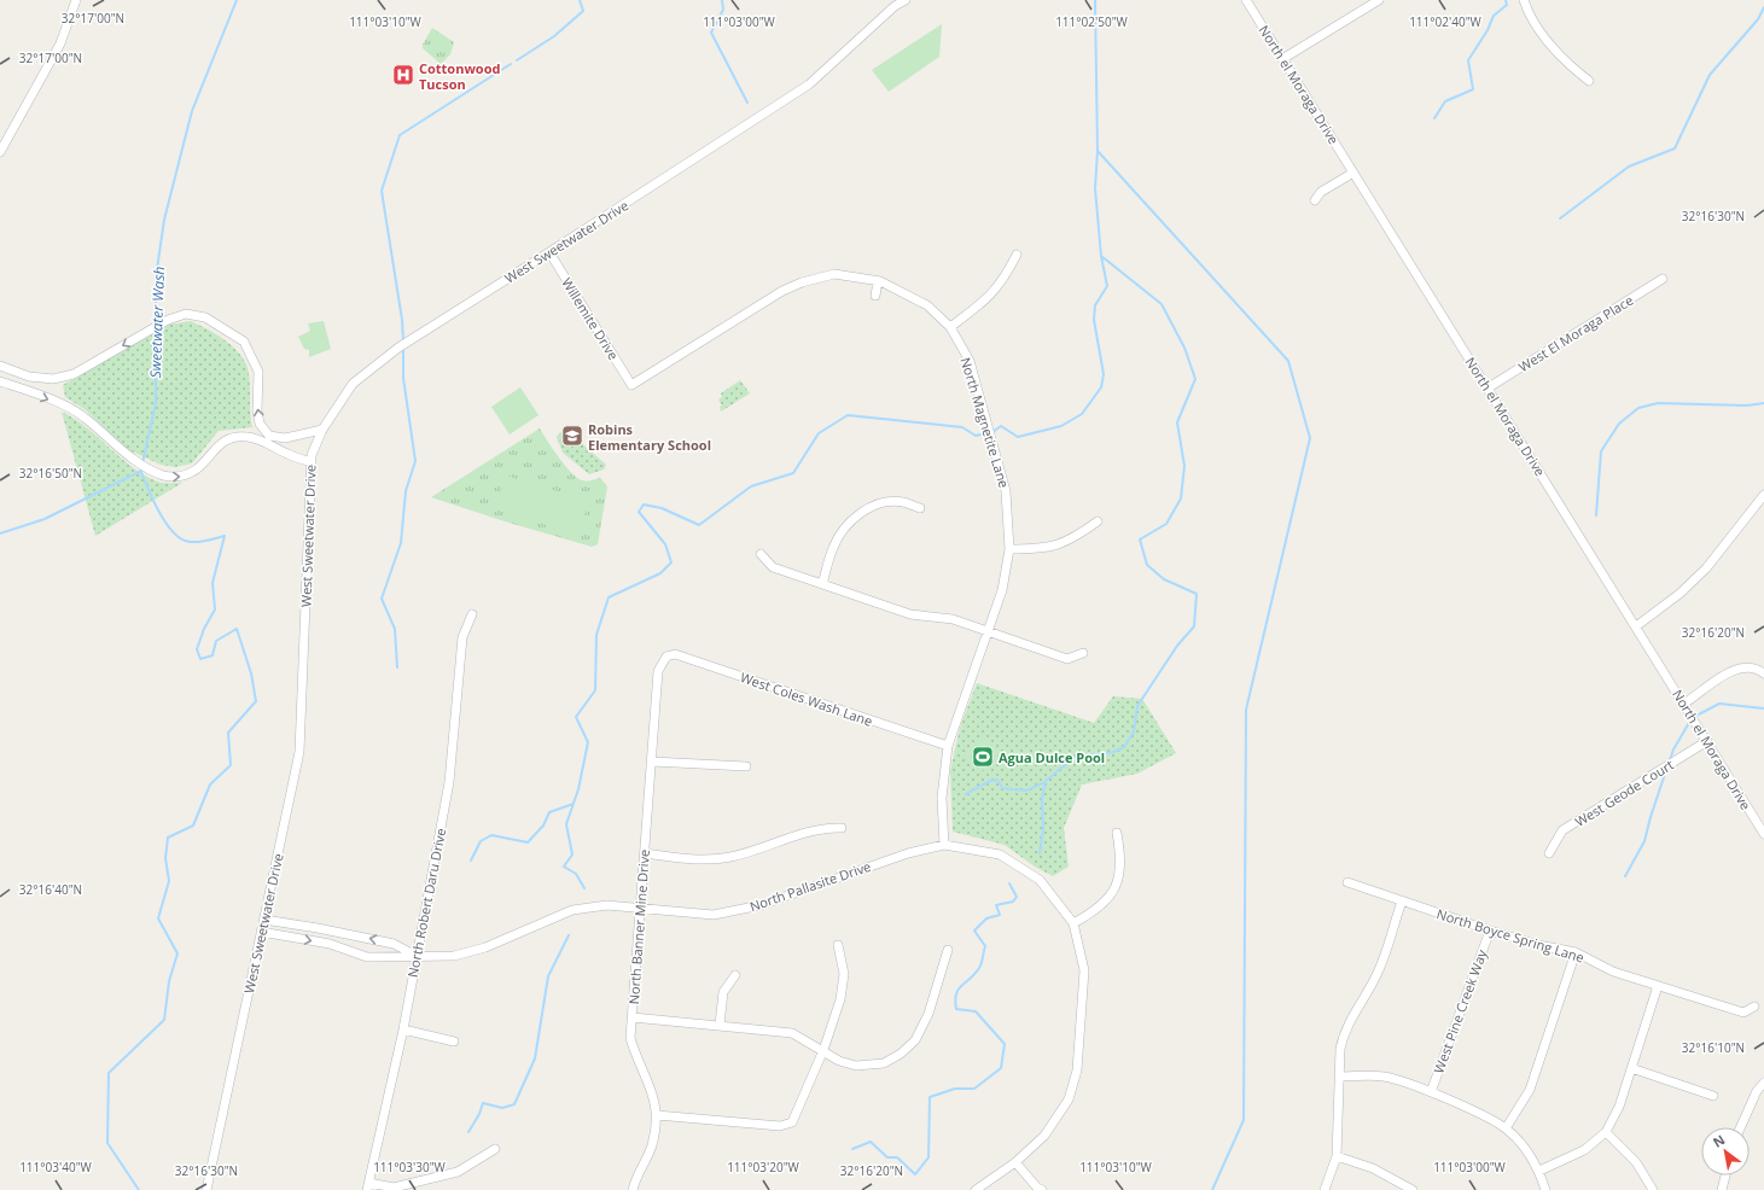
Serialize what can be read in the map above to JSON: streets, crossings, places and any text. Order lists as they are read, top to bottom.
{
  "streets": {
    "street": [
      "North el Moraga Drive",
      "West Sweetwater Drive",
      "Willemite Drive",
      "West El Moraga Place",
      "North Magnetite Lane",
      "West Coles Wash Lane",
      "West Geode Court",
      "North Pallasite Drive",
      "North Robert Daru Drive",
      "North Banner Mine Drive",
      "North Boyce Spring Lane",
      "West Pine Creek Way"
    ]
  },
  "crossings": [
    ["North el Moraga Drive", "West El Moraga Place"],
    ["North el Moraga Drive", "West Geode Court"],
    ["West Sweetwater Drive", "Willemite Drive"],
    ["West Sweetwater Drive", "North Pallasite Drive"],
    ["Willemite Drive", "North Magnetite Lane"],
    ["North Magnetite Lane", "West Coles Wash Lane"],
    ["North Magnetite Lane", "North Pallasite Drive"],
    ["West Coles Wash Lane", "North Banner Mine Drive"],
    ["North Pallasite Drive", "North Robert Daru Drive"],
    ["North Pallasite Drive", "North Banner Mine Drive"],
    ["North Boyce Spring Lane", "West Pine Creek Way"]
  ],
  "water": ["Sweetwater Wash"],
  "places": {
    "hospital": ["Cottonwood Tucson"],
    "school or university": ["Robins Elementary School"],
    "sports": ["Agua Dulce Pool"]
  },
  "north": "top left",
  "coordinates": [
    "32°17'00\"N",
    "111°03'10\"W",
    "111°03'00\"W",
    "111°02'50\"W",
    "111°02'40\"W",
    "32°16'30\"N",
    "32°16'50\"N",
    "32°16'20\"N",
    "32°16'40\"N",
    "32°16'10\"N",
    "111°03'40\"W",
    "111°03'30\"W",
    "111°03'20\"W"
  ]
}
